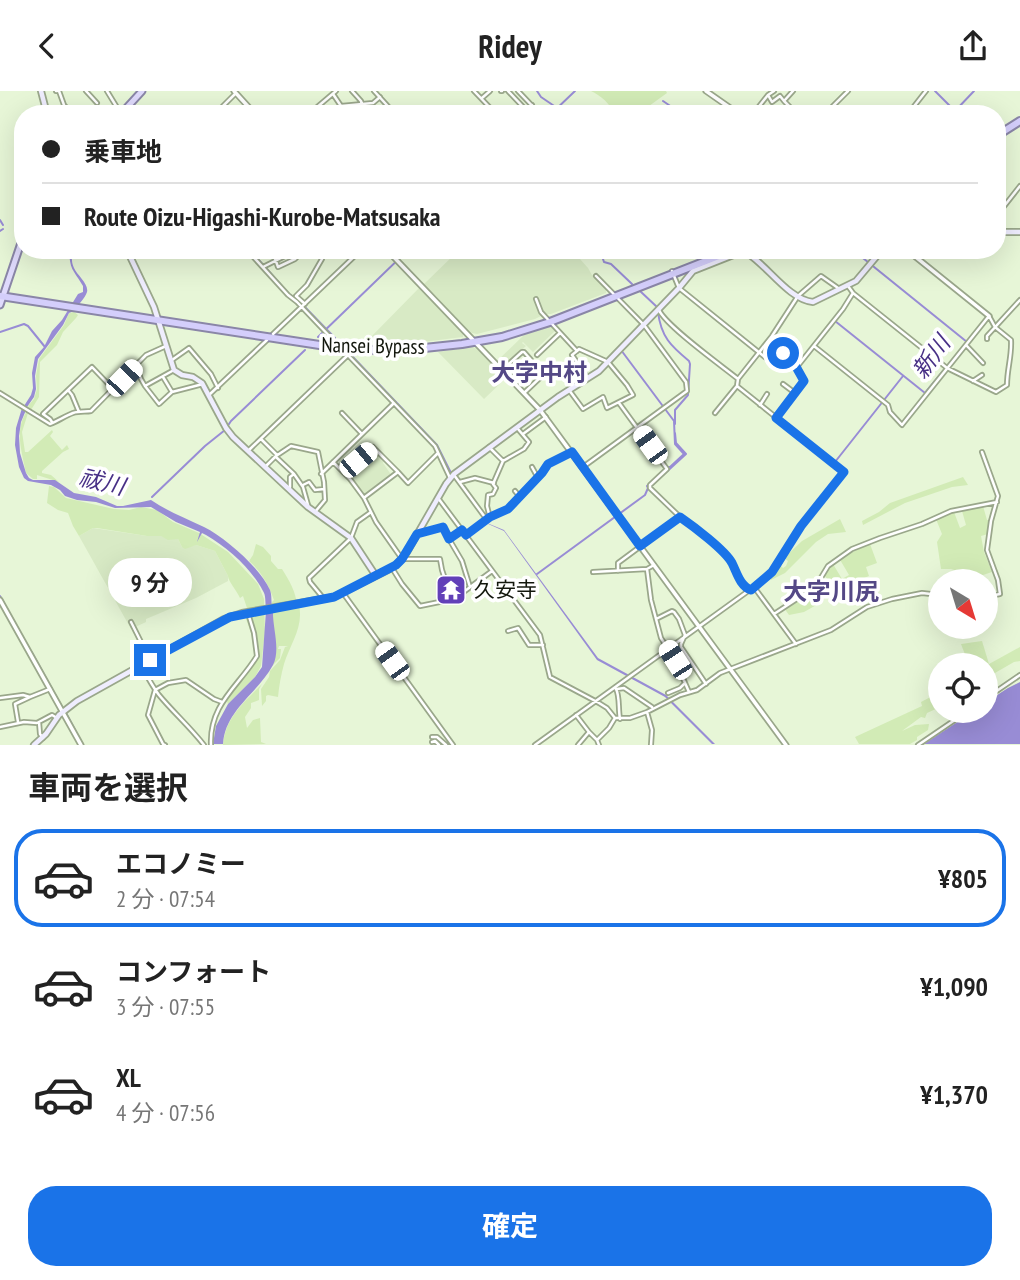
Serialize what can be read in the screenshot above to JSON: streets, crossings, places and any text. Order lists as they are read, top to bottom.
{
  "streets": {
    "highway": ["Nansei Bypass"]
  },
  "districts": ["大字中村", "大字川尻"],
  "water": ["新川", "祓川"],
  "places": {
    "temple": ["久安寺"]
  },
  "north": "bottom right",
  "page": {
    "header": "Ridey",
    "banner": ["乗車地", "Route Oizu-Higashi-Kurobe-Matsusaka"],
    "bubble": "9 分",
    "heading": "車両を選択",
    "list": [
      {
        "name": "エコノミー",
        "note": "2 分 · 07:54",
        "value": "¥805"
      },
      {
        "name": "コンフォート",
        "note": "3 分 · 07:55",
        "value": "¥1,090"
      },
      {
        "name": "XL",
        "note": "4 分 · 07:56",
        "value": "¥1,370"
      }
    ],
    "buttons": "確定"
  }
}
